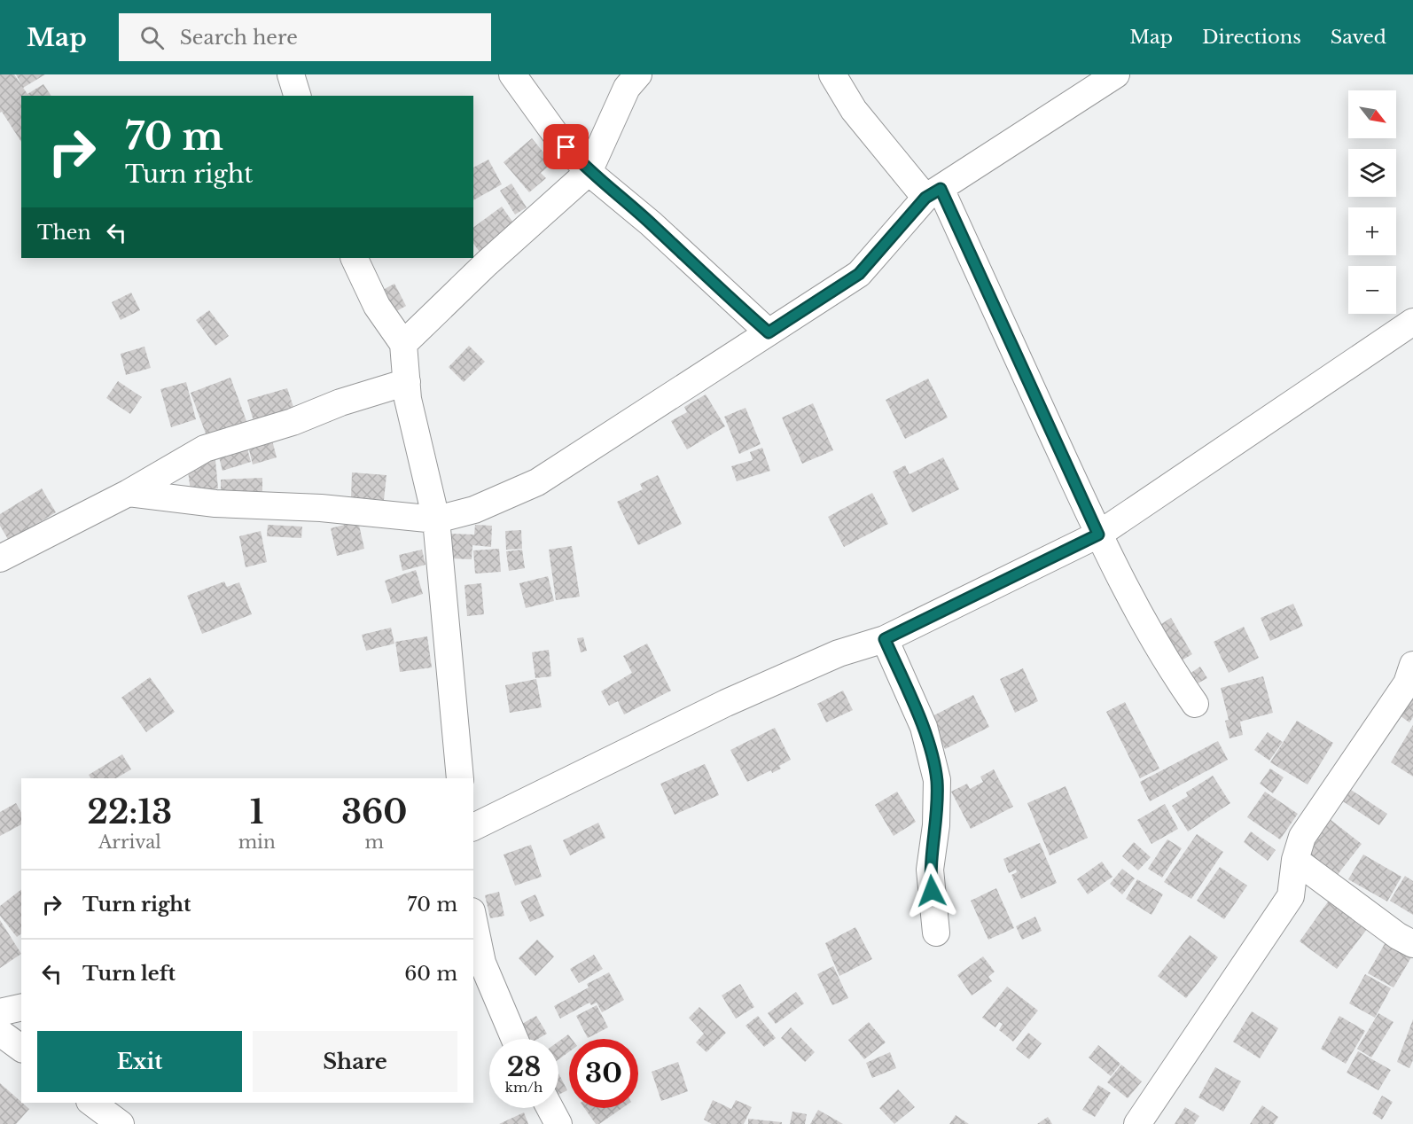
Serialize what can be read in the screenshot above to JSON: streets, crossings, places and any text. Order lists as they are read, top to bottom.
{
  "north": "bottom right",
  "page": {
    "header": "Map",
    "search": "Search here",
    "nav": ["Map", "Directions", "Saved"],
    "map_buttons": ["+", "−"],
    "turn": ["70 m", "Turn right"],
    "then": "Then",
    "eta": [
      "22:13",
      "Arrival",
      "1",
      "min",
      "360",
      "m"
    ],
    "list": [
      {
        "name": "Turn right",
        "value": "70 m"
      },
      {
        "name": "Turn left",
        "value": "60 m"
      }
    ],
    "buttons": ["Exit", "Share"],
    "speed": "28 km/h",
    "limit": "30"
  }
}
